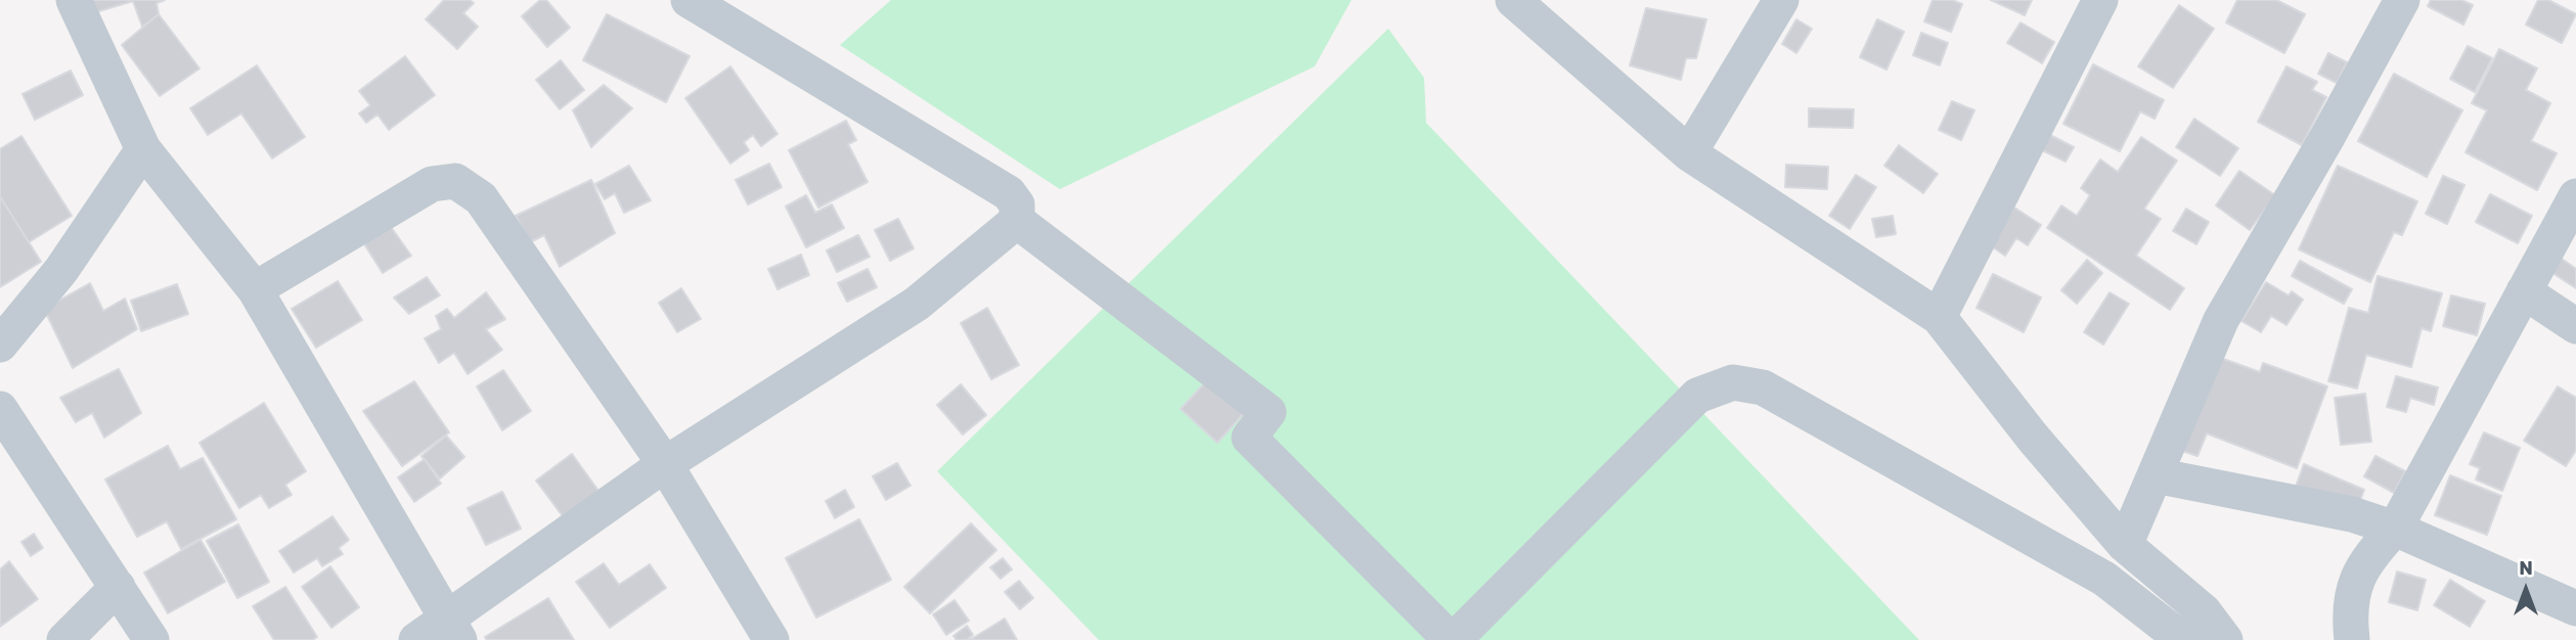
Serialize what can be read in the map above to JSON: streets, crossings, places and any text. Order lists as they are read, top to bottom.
{
  "north": "top"
}
